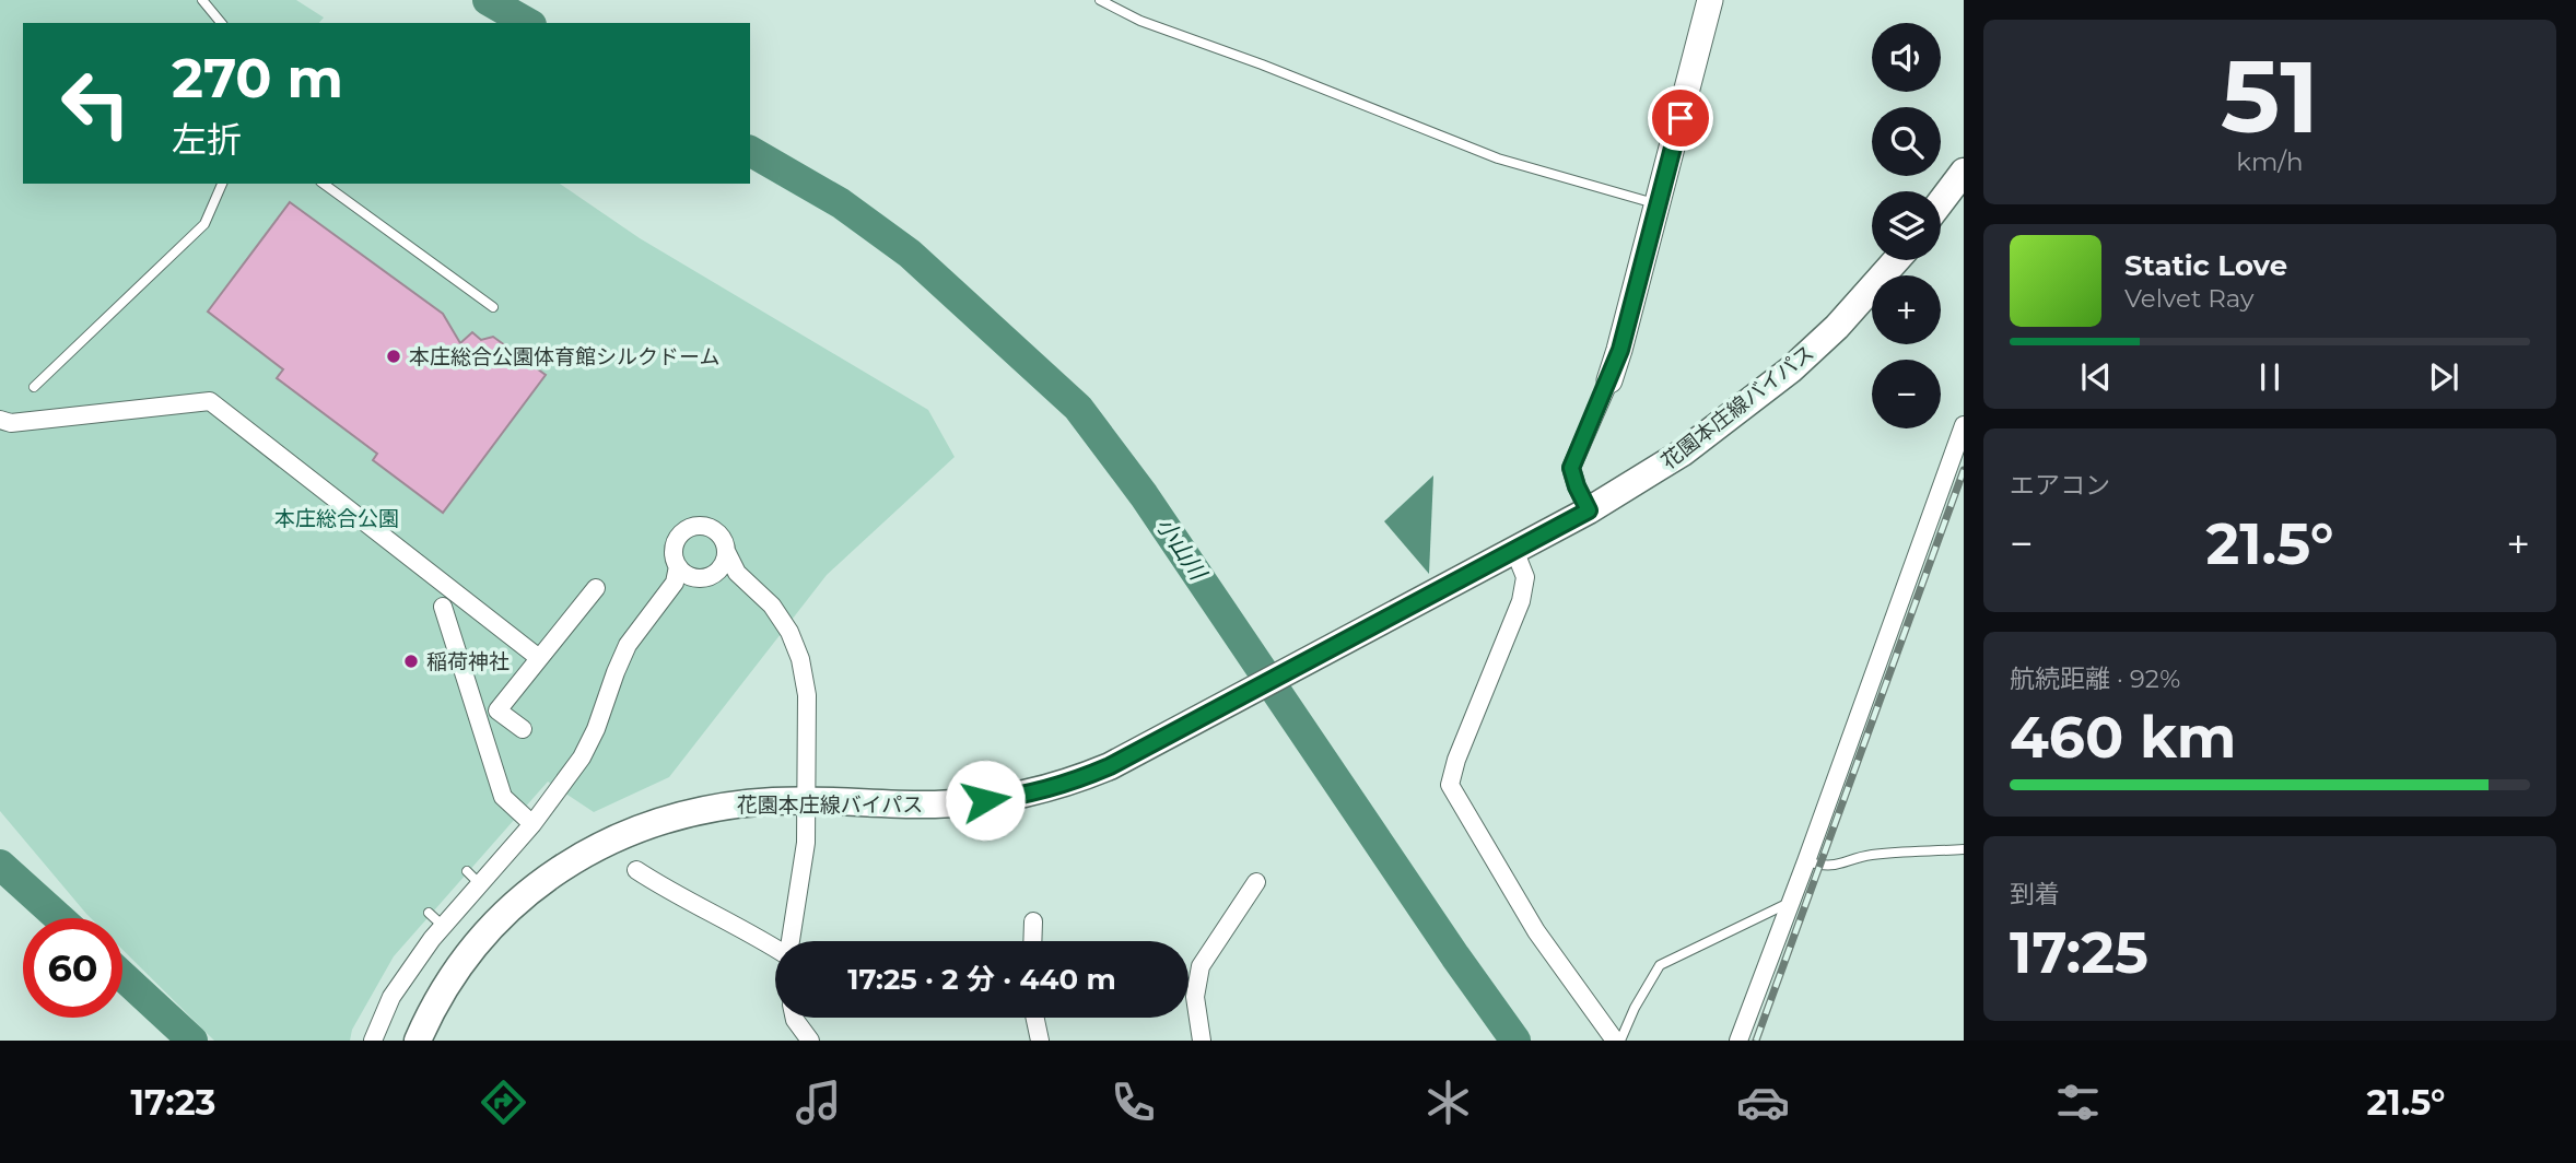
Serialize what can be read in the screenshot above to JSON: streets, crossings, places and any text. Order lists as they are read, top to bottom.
{
  "streets": {
    "main road": ["花園本庄線バイパス"]
  },
  "water": ["小山川"],
  "parks": ["本庄総合公園"],
  "places": ["本庄総合公園体育館シルクドーム", "稲荷神社"],
  "page": {
    "tile": [
      ["51", "km/h"],
      "エアコン",
      ["航続距離 · 92%", "460 km"],
      ["到着", "17:25"]
    ],
    "map_buttons": ["+", "−"],
    "turn": ["270 m", "左折"],
    "song": ["Static Love", "Velvet Ray"],
    "heat": ["−", "21.5°", "+"],
    "limit": "60",
    "trip": "17:25 · 2 分 · 440 m",
    "tabs": ["17:23", "21.5°"]
  }
}
